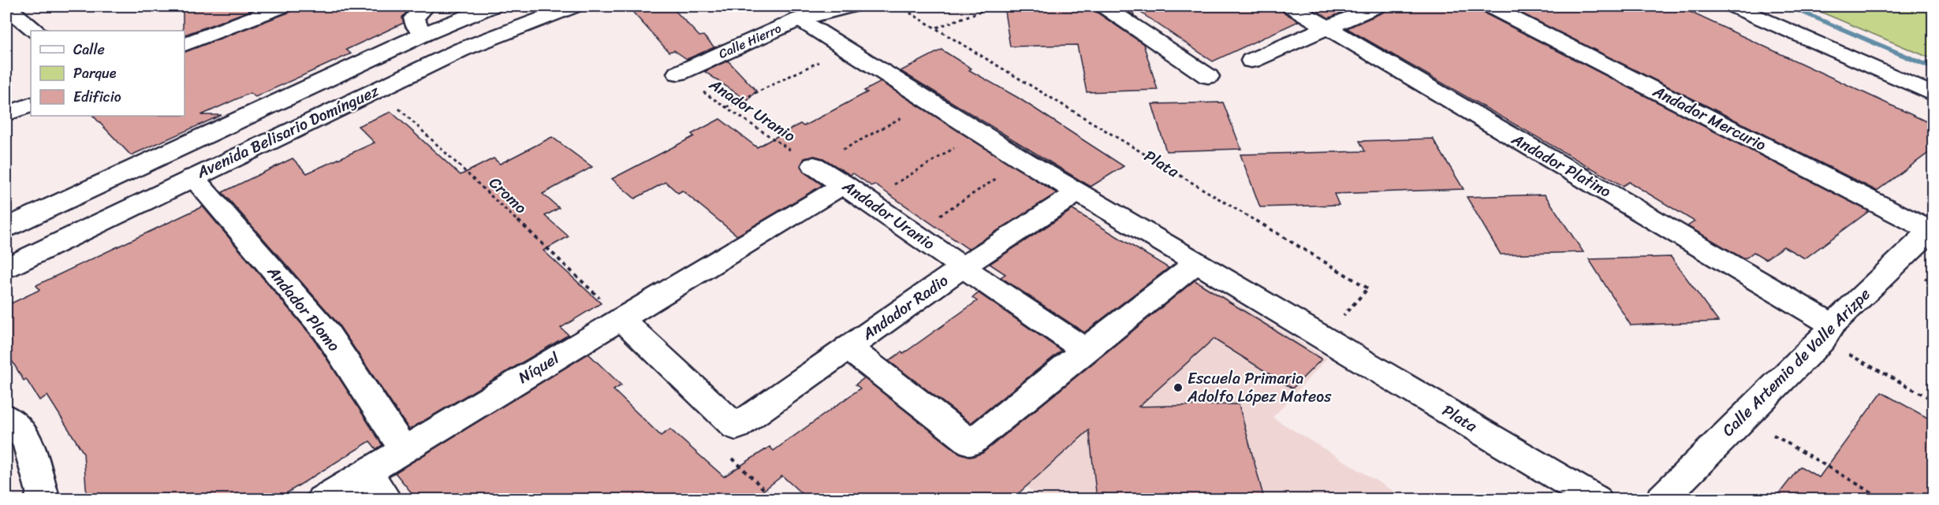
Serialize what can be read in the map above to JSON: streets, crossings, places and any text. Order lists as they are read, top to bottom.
{
  "streets": {
    "street": [
      "Calle Hierro",
      "Andador Mercurio",
      "Avenida Belisario Domínguez",
      "Plata",
      "Andador Platino",
      "Andador Uranio",
      "Andador Radio",
      "Andador Plomo",
      "Calle Artemio de Valle Arizpe",
      "Níquel"
    ],
    "path": ["Anador Uranio", "Cromo"]
  },
  "crossings": [
    ["Calle Hierro", "Anador Uranio"],
    ["Calle Hierro", "Plata"],
    ["Anador Uranio", "Andador Uranio"],
    ["Andador Mercurio", "Calle Artemio de Valle Arizpe"],
    ["Avenida Belisario Domínguez", "Cromo"],
    ["Avenida Belisario Domínguez", "Andador Plomo"],
    ["Plata", "Andador Radio"],
    ["Andador Platino", "Calle Artemio de Valle Arizpe"],
    ["Cromo", "Níquel"],
    ["Andador Uranio", "Andador Radio"],
    ["Andador Uranio", "Níquel"],
    ["Andador Plomo", "Níquel"]
  ],
  "places": ["Escuela Primaria Adolfo López Mateos"],
  "legend": ["Calle", "Parque", "Edificio"]
}
